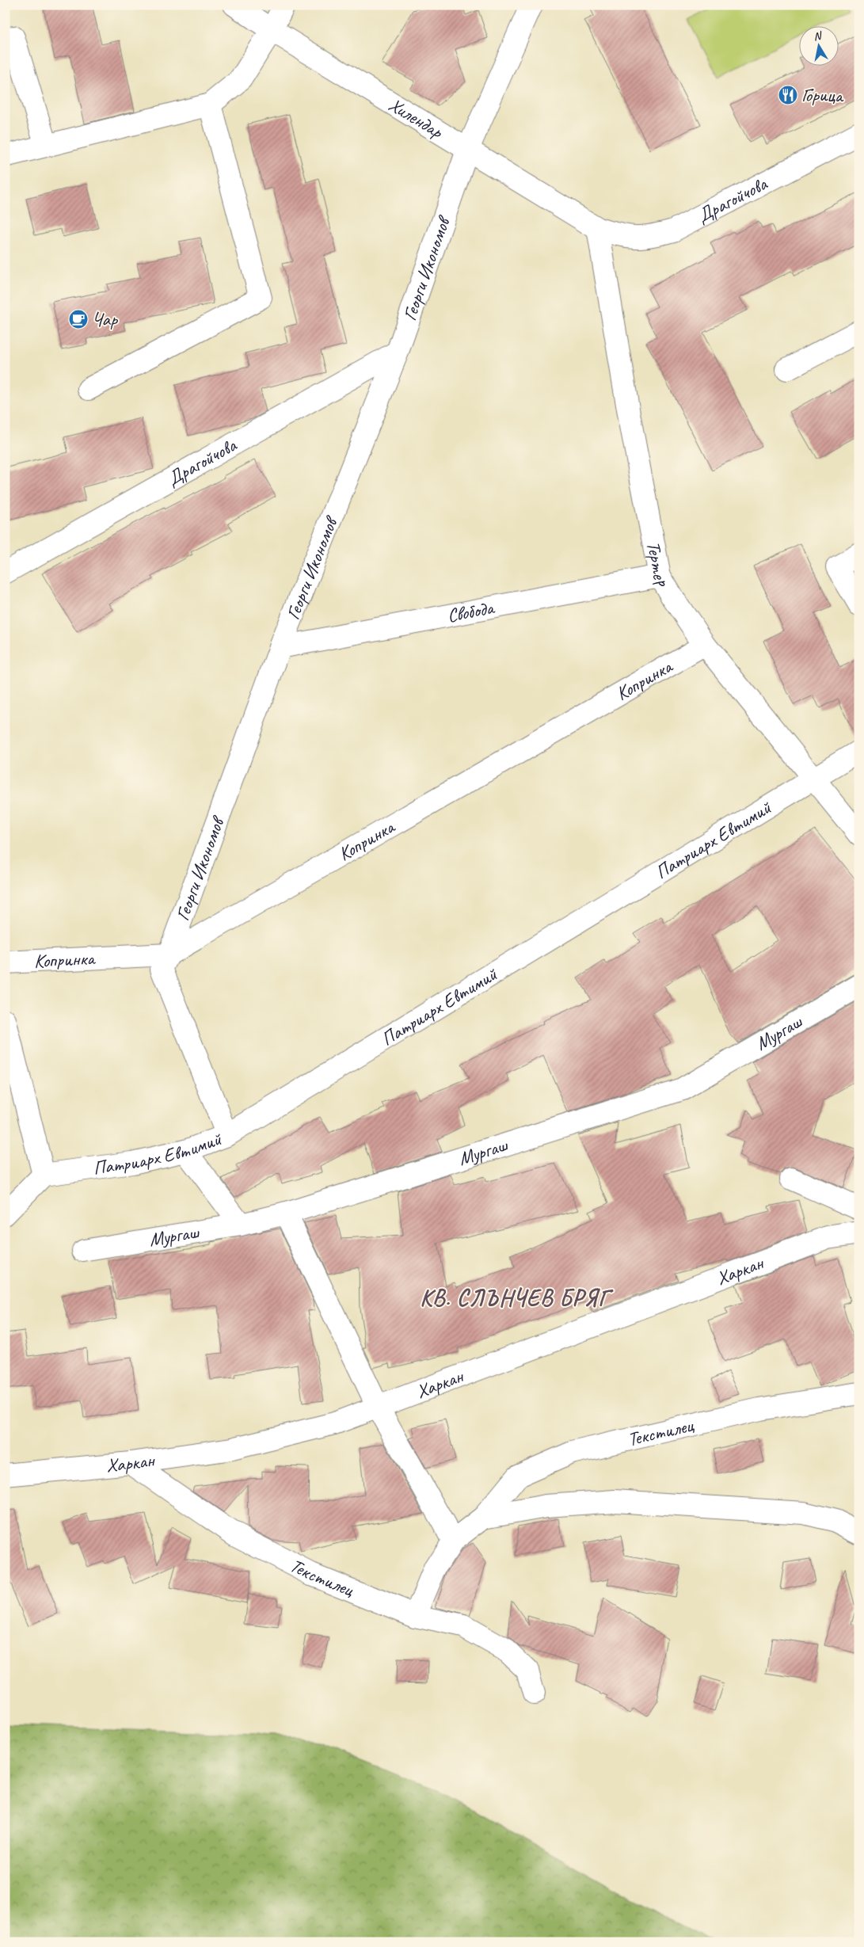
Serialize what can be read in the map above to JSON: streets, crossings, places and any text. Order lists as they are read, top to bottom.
{
  "streets": {
    "street": [
      "Хилендар",
      "Драгойчова",
      "Георги Икономов",
      "Тертер",
      "Свобода",
      "Копринка",
      "Патриарх Евтимий",
      "Мургаш",
      "Харкан",
      "Текстилец"
    ]
  },
  "crossings": [
    ["Хилендар", "Драгойчова"],
    ["Хилендар", "Георги Икономов"],
    ["Хилендар", "Тертер"],
    ["Драгойчова", "Георги Икономов"],
    ["Драгойчова", "Тертер"],
    ["Георги Икономов", "Свобода"],
    ["Георги Икономов", "Копринка"],
    ["Георги Икономов", "Патриарх Евтимий"],
    ["Тертер", "Свобода"],
    ["Тертер", "Копринка"],
    ["Тертер", "Патриарх Евтимий"],
    ["Харкан", "Текстилец"]
  ],
  "districts": ["КВ. СЛЪНЧЕВ БРЯГ"],
  "places": {
    "restaurant": ["Горица"],
    "cafe": ["Чар"]
  },
  "north": "top"
}
